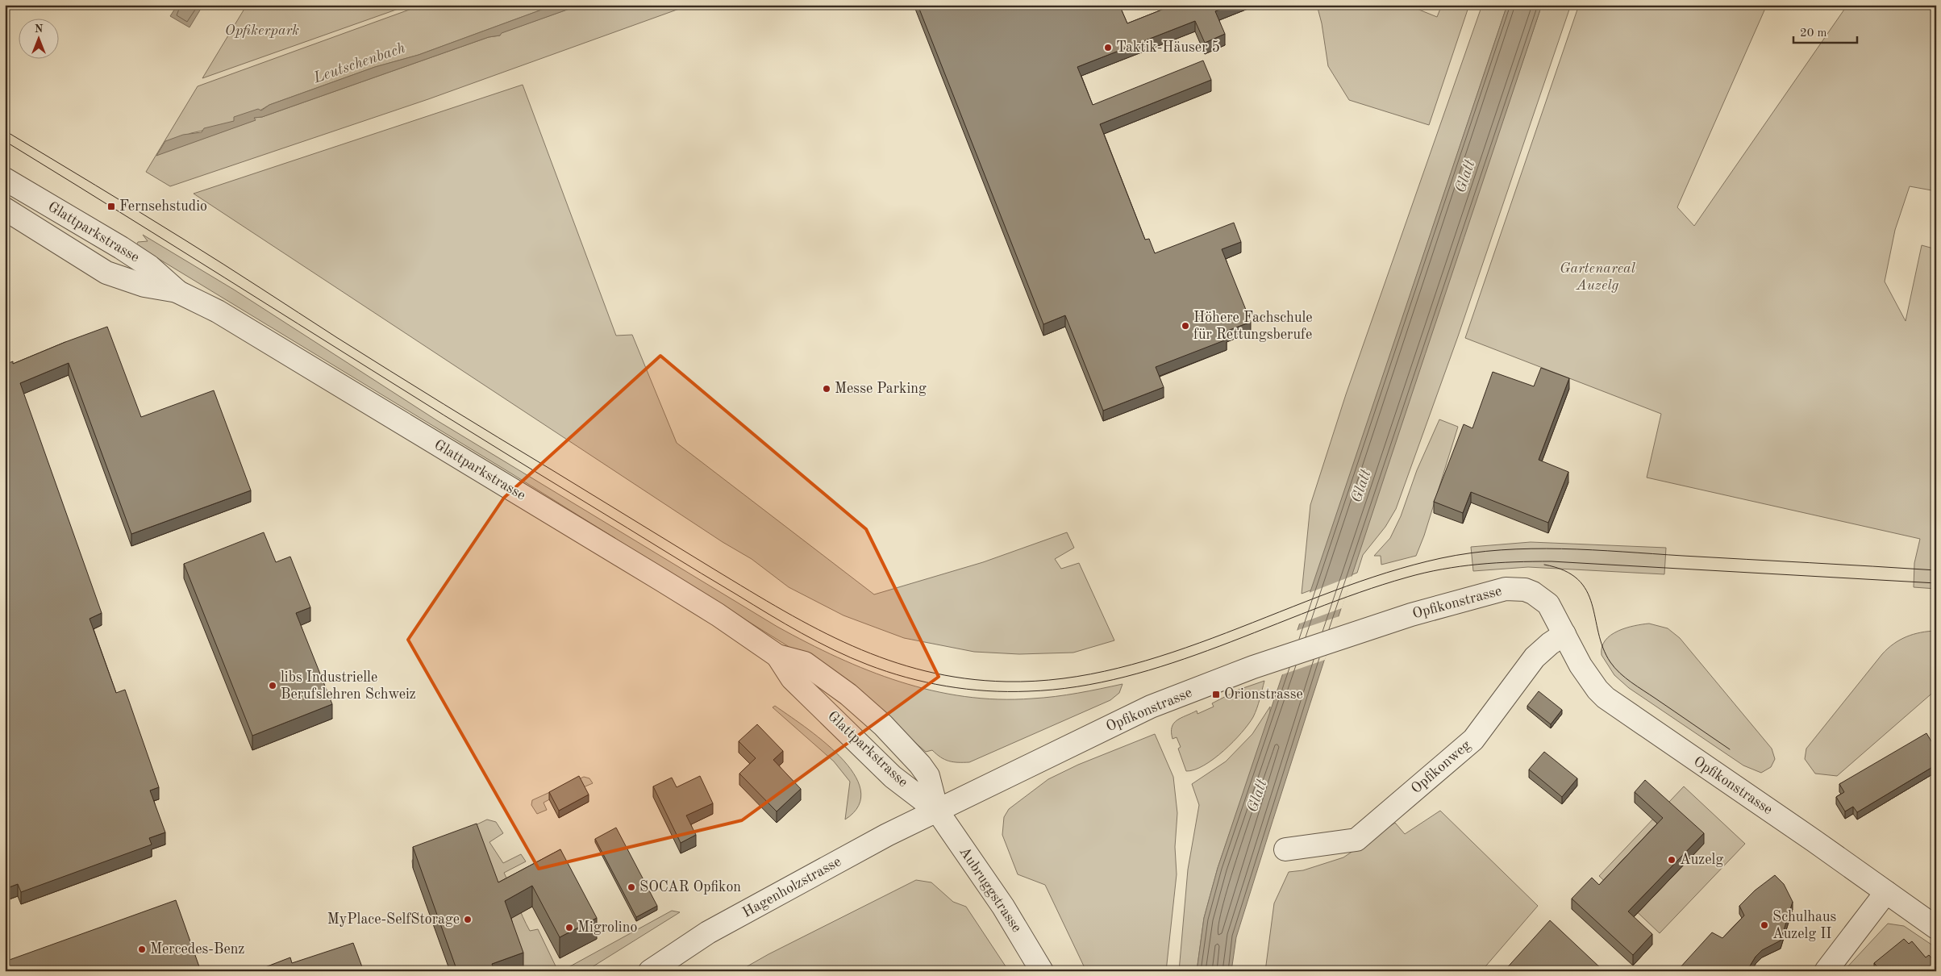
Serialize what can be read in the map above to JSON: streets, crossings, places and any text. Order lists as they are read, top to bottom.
{
  "streets": {
    "street": [
      "Glattparkstrasse",
      "Opfikonstrasse",
      "Opfikonweg",
      "Hagenholzstrasse",
      "Aubruggstrasse"
    ]
  },
  "crossings": [
    ["Glattparkstrasse", "Opfikonstrasse"],
    ["Glattparkstrasse", "Hagenholzstrasse"],
    ["Glattparkstrasse", "Aubruggstrasse"],
    ["Opfikonstrasse", "Opfikonweg"],
    ["Opfikonstrasse", "Hagenholzstrasse"],
    ["Opfikonstrasse", "Aubruggstrasse"],
    ["Hagenholzstrasse", "Aubruggstrasse"]
  ],
  "water": ["Leutschenbach", "Glatt"],
  "parks": ["Opfikerpark", "Gartenareal Auzelg"],
  "places": {
    "other": [
      "Taktik-Häuser 5",
      "Höhere Fachschule für Rettungsberufe",
      "Messe Parking",
      "libs Industrielle Berufslehren Schweiz",
      "Auzelg",
      "SOCAR Opfikon",
      "MyPlace-SelfStorage",
      "Schulhaus Auzelg II",
      "Migrolino",
      "Mercedes-Benz"
    ],
    "transit": ["Fernsehstudio", "Orionstrasse"]
  },
  "scale_bar": "20 m",
  "north": "top"
}
